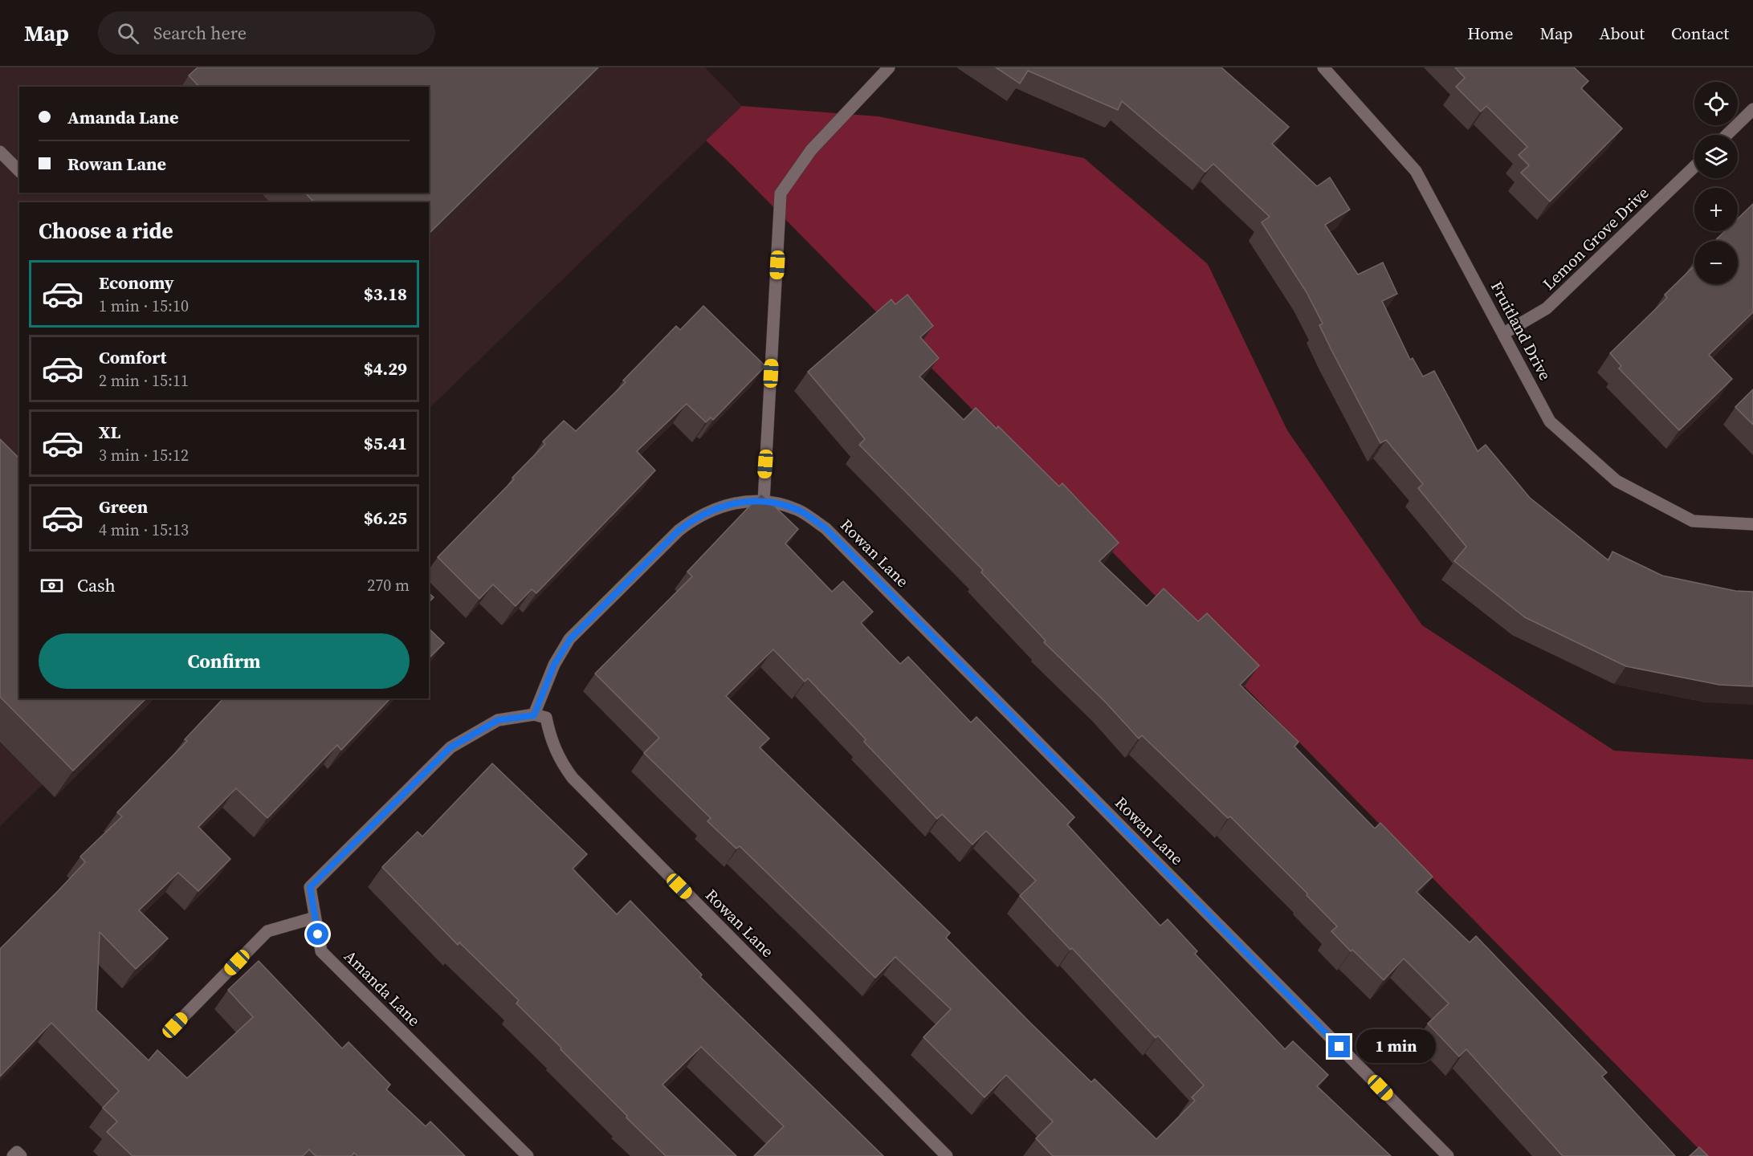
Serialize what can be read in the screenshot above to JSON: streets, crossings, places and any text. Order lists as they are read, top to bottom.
{
  "streets": {
    "street": [
      "Lemon Grove Drive",
      "Fruitland Drive",
      "Rowan Lane",
      "Amanda Lane"
    ]
  },
  "crossings": [
    ["Lemon Grove Drive", "Fruitland Drive"],
    ["Rowan Lane", "Amanda Lane"]
  ],
  "page": {
    "header": "Map",
    "search": "Search here",
    "nav": [
      "Home",
      "Map",
      "About",
      "Contact"
    ],
    "map_buttons": ["+", "−"],
    "banner": ["Amanda Lane", "Rowan Lane"],
    "heading": "Choose a ride",
    "list": [
      {
        "name": "Economy",
        "note": "1 min · 15:10",
        "value": "$3.18"
      },
      {
        "name": "Comfort",
        "note": "2 min · 15:11",
        "value": "$4.29"
      },
      {
        "name": "XL",
        "note": "3 min · 15:12",
        "value": "$5.41"
      },
      {
        "name": "Green",
        "note": "4 min · 15:13",
        "value": "$6.25"
      }
    ],
    "pay": ["Cash", "270 m"],
    "buttons": "Confirm",
    "bubble": "1 min"
  }
}
